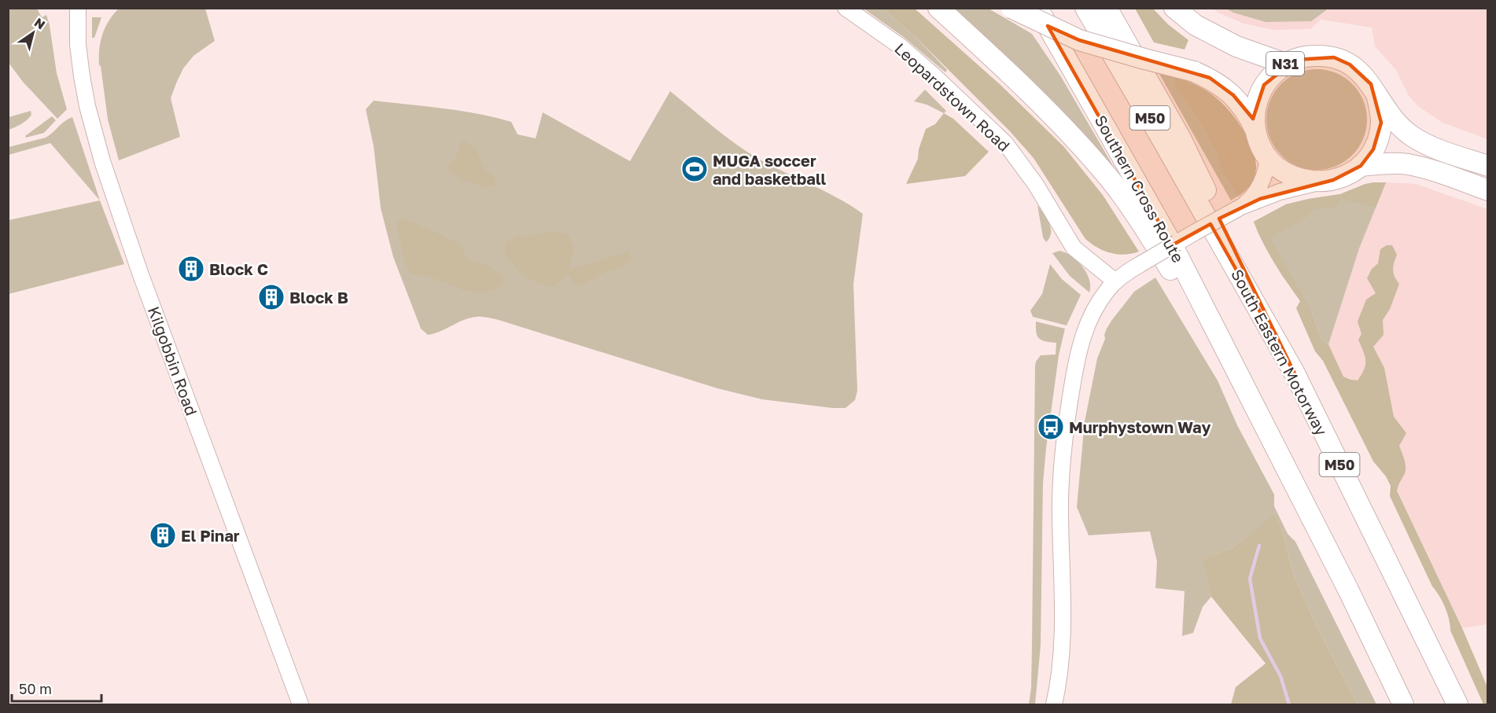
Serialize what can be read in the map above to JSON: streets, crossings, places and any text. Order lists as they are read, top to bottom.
{
  "streets": {
    "highway": [
      "N31",
      "M50",
      "Southern Cross Route",
      "South Eastern Motorway"
    ],
    "street": ["Leopardstown Road", "Kilgobbin Road"]
  },
  "crossings": [
    ["M50", "Southern Cross Route"]
  ],
  "places": {
    "sports": ["MUGA soccer and basketball"],
    "building": ["Block C", "Block B", "El Pinar"],
    "bus stop": ["Murphystown Way"]
  },
  "scale_bar": "50 m",
  "north": "top right"
}
